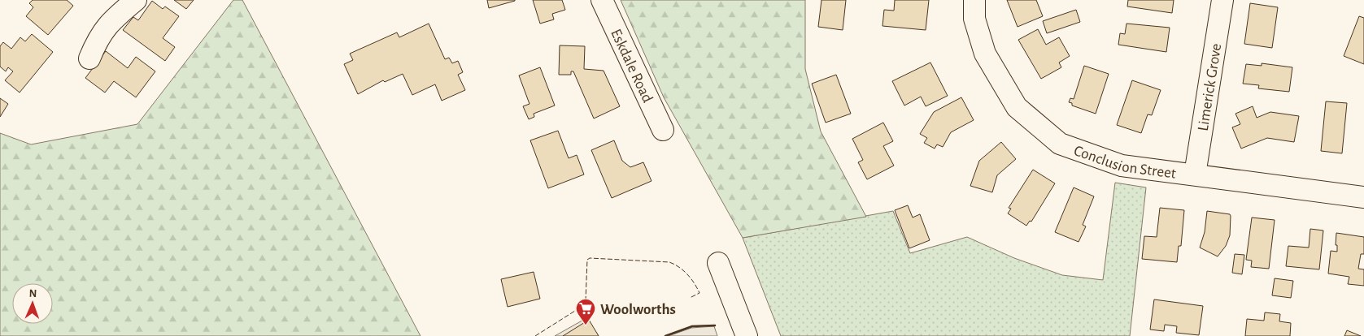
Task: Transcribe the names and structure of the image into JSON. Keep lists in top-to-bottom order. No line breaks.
{"streets":{"street":["Eskdale Road","Limerick Grove","Conclusion Street"]},"crossings":[["Limerick Grove","Conclusion Street"]],"places":{"supermarket":["Woolworths"]},"north":"top"}
